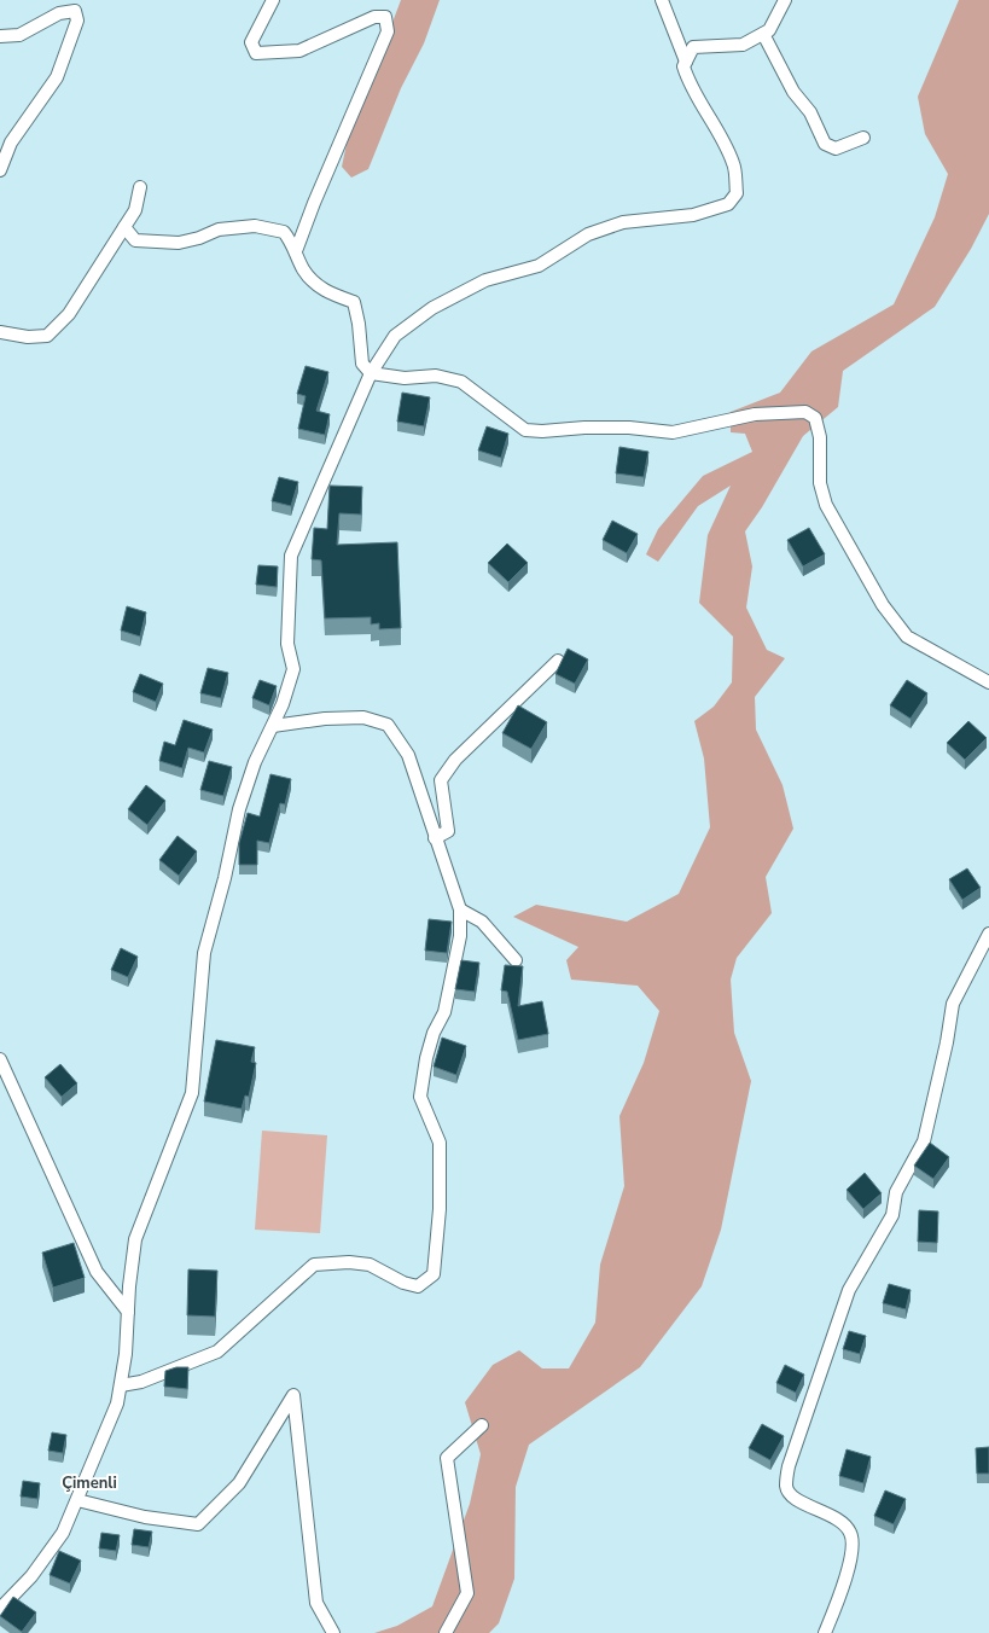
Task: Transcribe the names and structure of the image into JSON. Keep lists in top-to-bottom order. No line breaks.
{"districts":["Çimenli"]}
